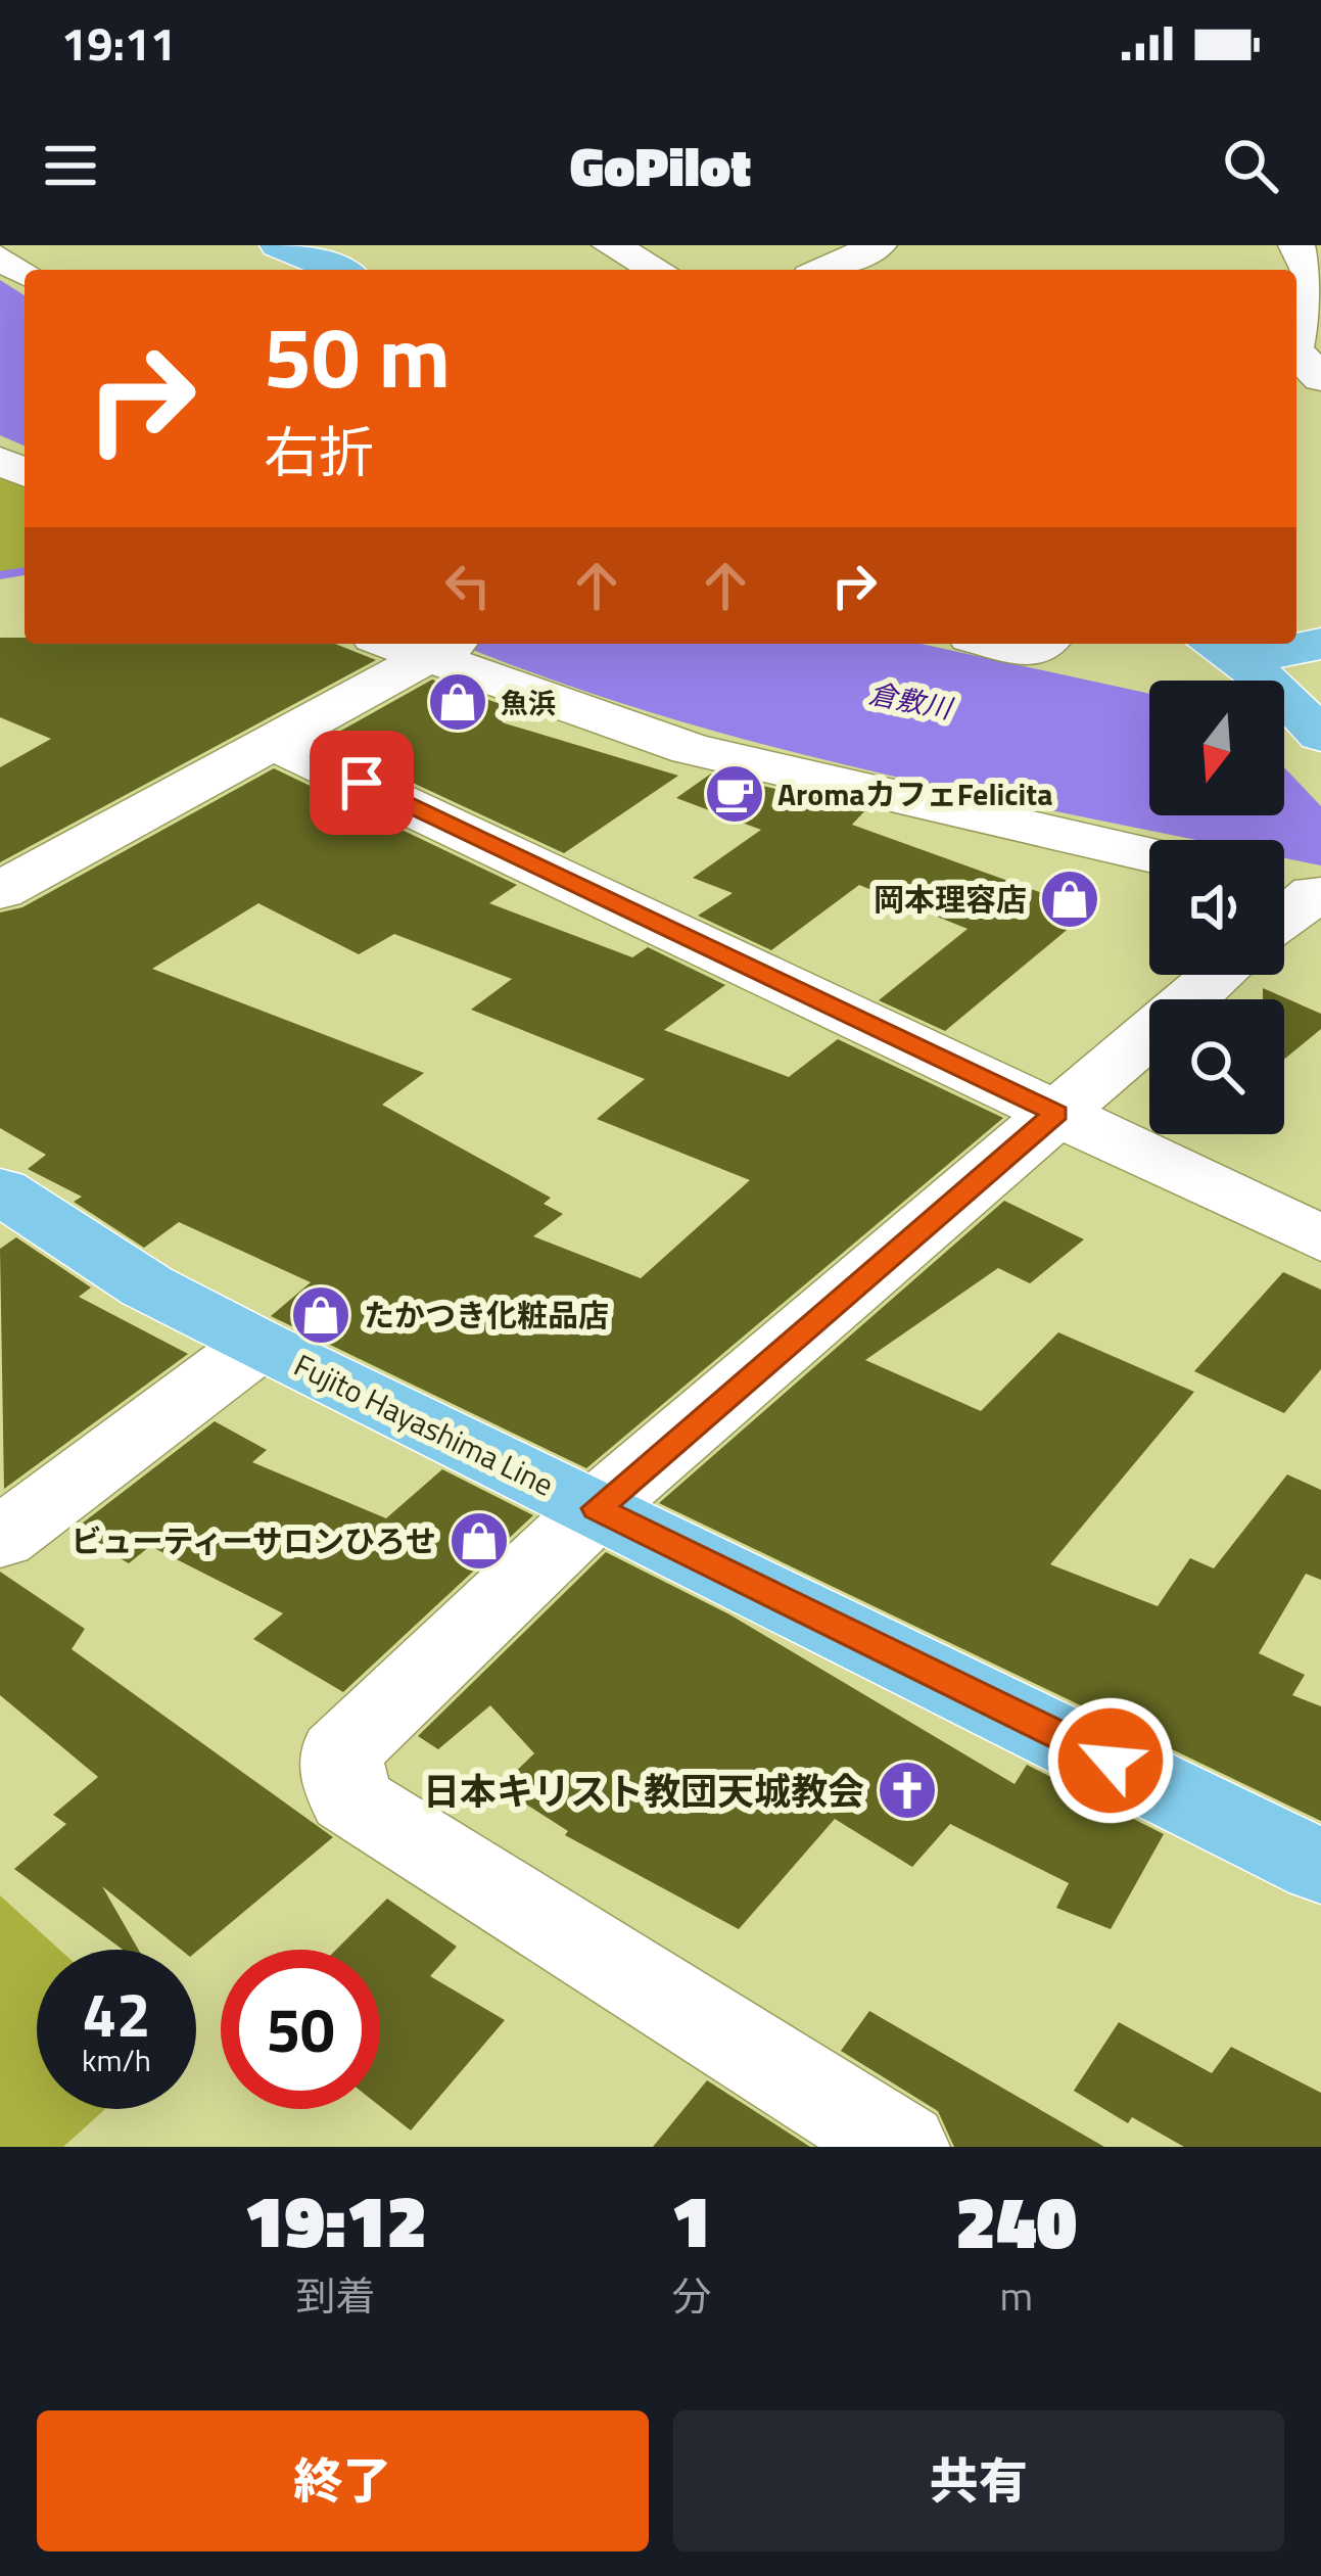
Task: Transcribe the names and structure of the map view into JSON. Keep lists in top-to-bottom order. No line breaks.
{"streets":{"main road":["Fujito Hayashima Line"]},"water":["倉敷川"],"places":{"shop":["魚浜","岡本理容店","たかつき化粧品店","ビューティーサロンひろせ"],"cafe":["AromaカフェFelicita"],"church":["日本キリスト教団天城教会"]},"north":"bottom","page":{"status":"19:11","header":"GoPilot","turn":["50 m","右折"],"speed":"42 km/h","limit":"50","eta":["19:12","到着","1","分","240","m"],"buttons":["終了","共有"]}}
